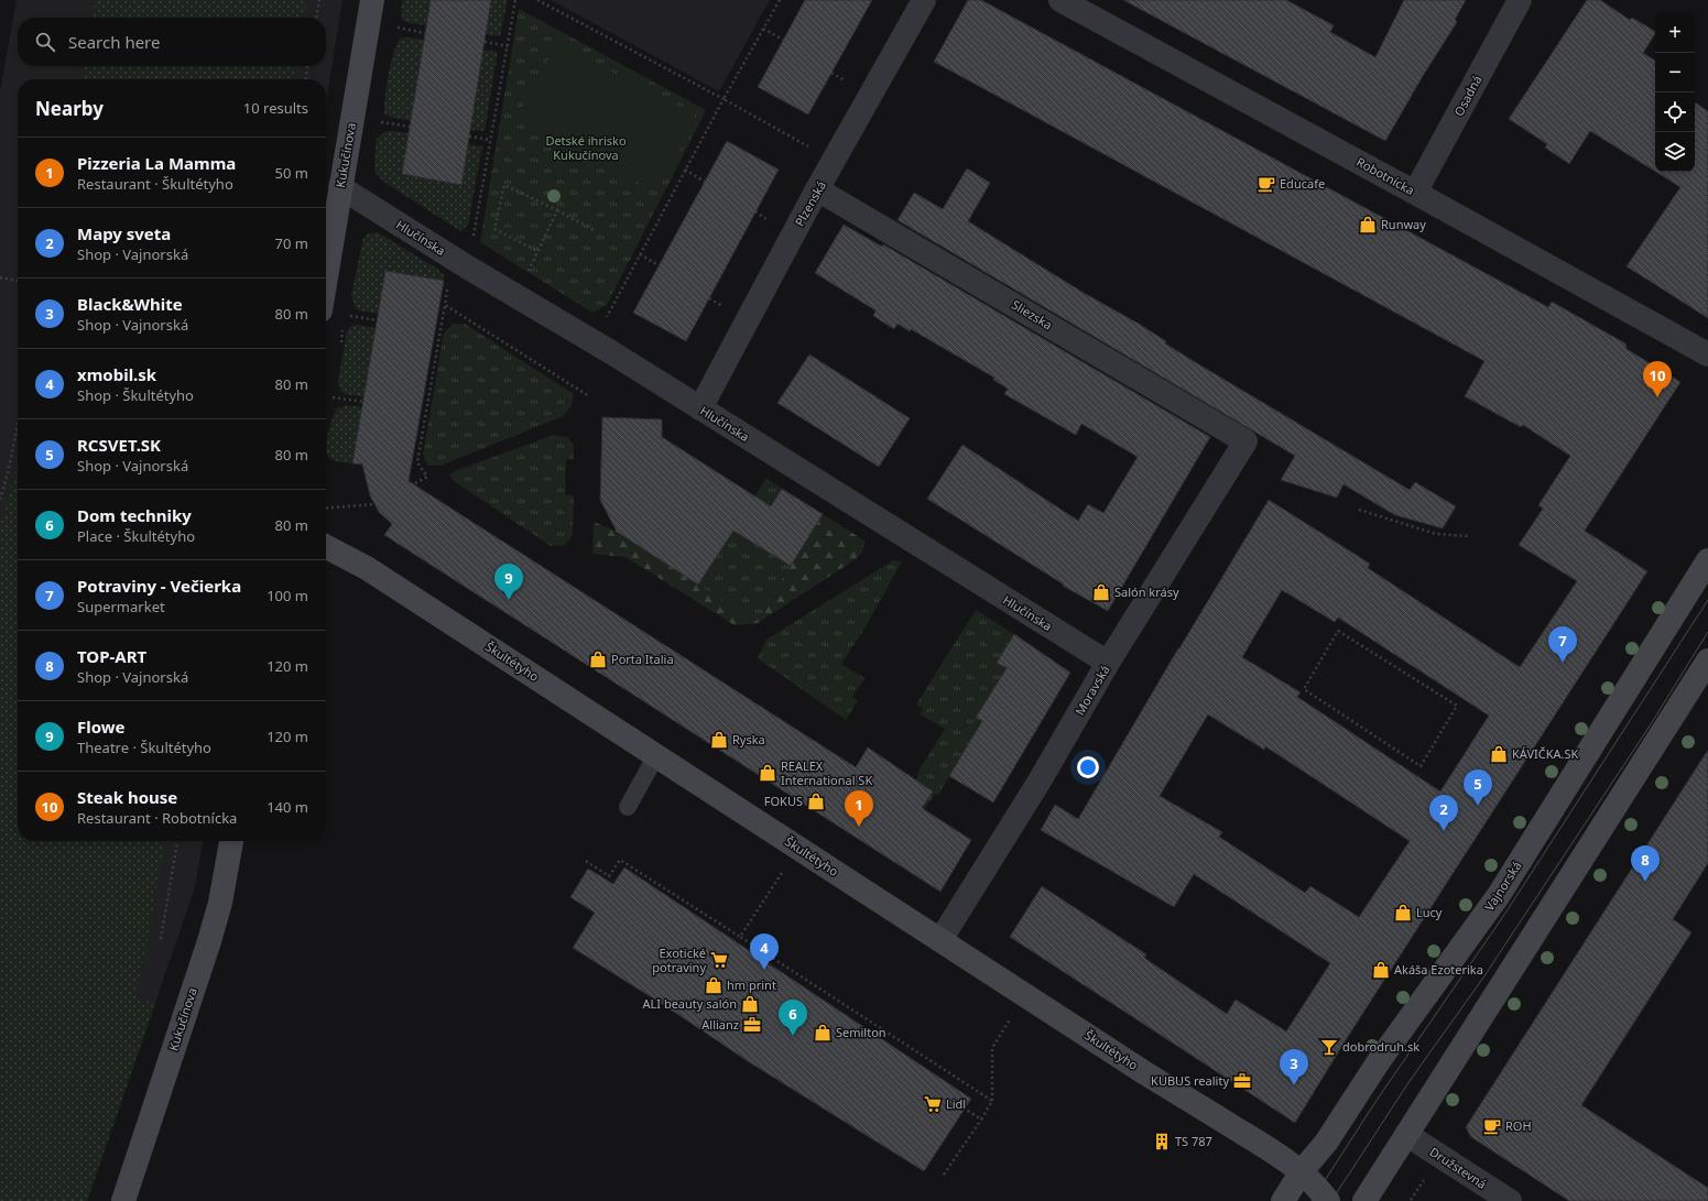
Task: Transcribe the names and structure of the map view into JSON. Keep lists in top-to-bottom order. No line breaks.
{"streets":{"street":["Osadná","Kukučínova","Robotnícka","Plzenská","Hlučínska","Sliezska","Škultétyho","Moravská","Vajnorská","Družstevná"]},"crossings":[["Osadná","Robotnícka"],["Kukučínova","Hlučínska"],["Plzenská","Hlučínska"],["Plzenská","Sliezska"],["Hlučínska","Moravská"],["Sliezska","Moravská"],["Škultétyho","Moravská"],["Škultétyho","Vajnorská"]],"parks":["Detské ihrisko Kukučínova"],"places":{"cafe":["Educafe","ROH"],"shop":["Runway","Salón krásy","Porta Italia","Ryska","KÁVIČKA.SK","REALEX International SK","FOKUS","Lucy","Akáša Ezoterika","hm print","ALI beauty salón","Semilton"],"supermarket":["Exotické potraviny","Lidl"],"office":["Allianz","KUBUS reality"],"bar":["dobrodruh.sk"],"building":["TS 787"]},"page":{"map_buttons":["+","−"],"search":"Search here","heading":["Nearby","10 results"],"list":[{"mark":"1","name":"Pizzeria La Mamma","note":"Restaurant · Škultétyho","value":"50 m"},{"mark":"2","name":"Mapy sveta","note":"Shop · Vajnorská","value":"70 m"},{"mark":"3","name":"Black&White","note":"Shop · Vajnorská","value":"80 m"},{"mark":"4","name":"xmobil.sk","note":"Shop · Škultétyho","value":"80 m"},{"mark":"5","name":"RCSVET.SK","note":"Shop · Vajnorská","value":"80 m"},{"mark":"6","name":"Dom techniky","note":"Place · Škultétyho","value":"80 m"},{"mark":"7","name":"Potraviny - Večierka","note":"Supermarket","value":"100 m"},{"mark":"8","name":"TOP-ART","note":"Shop · Vajnorská","value":"120 m"},{"mark":"9","name":"Flowe","note":"Theatre · Škultétyho","value":"120 m"},{"mark":"10","name":"Steak house","note":"Restaurant · Robotnícka","value":"140 m"}],"pins":["10","9","7","5","1","2","8","4","6","3"]}}
